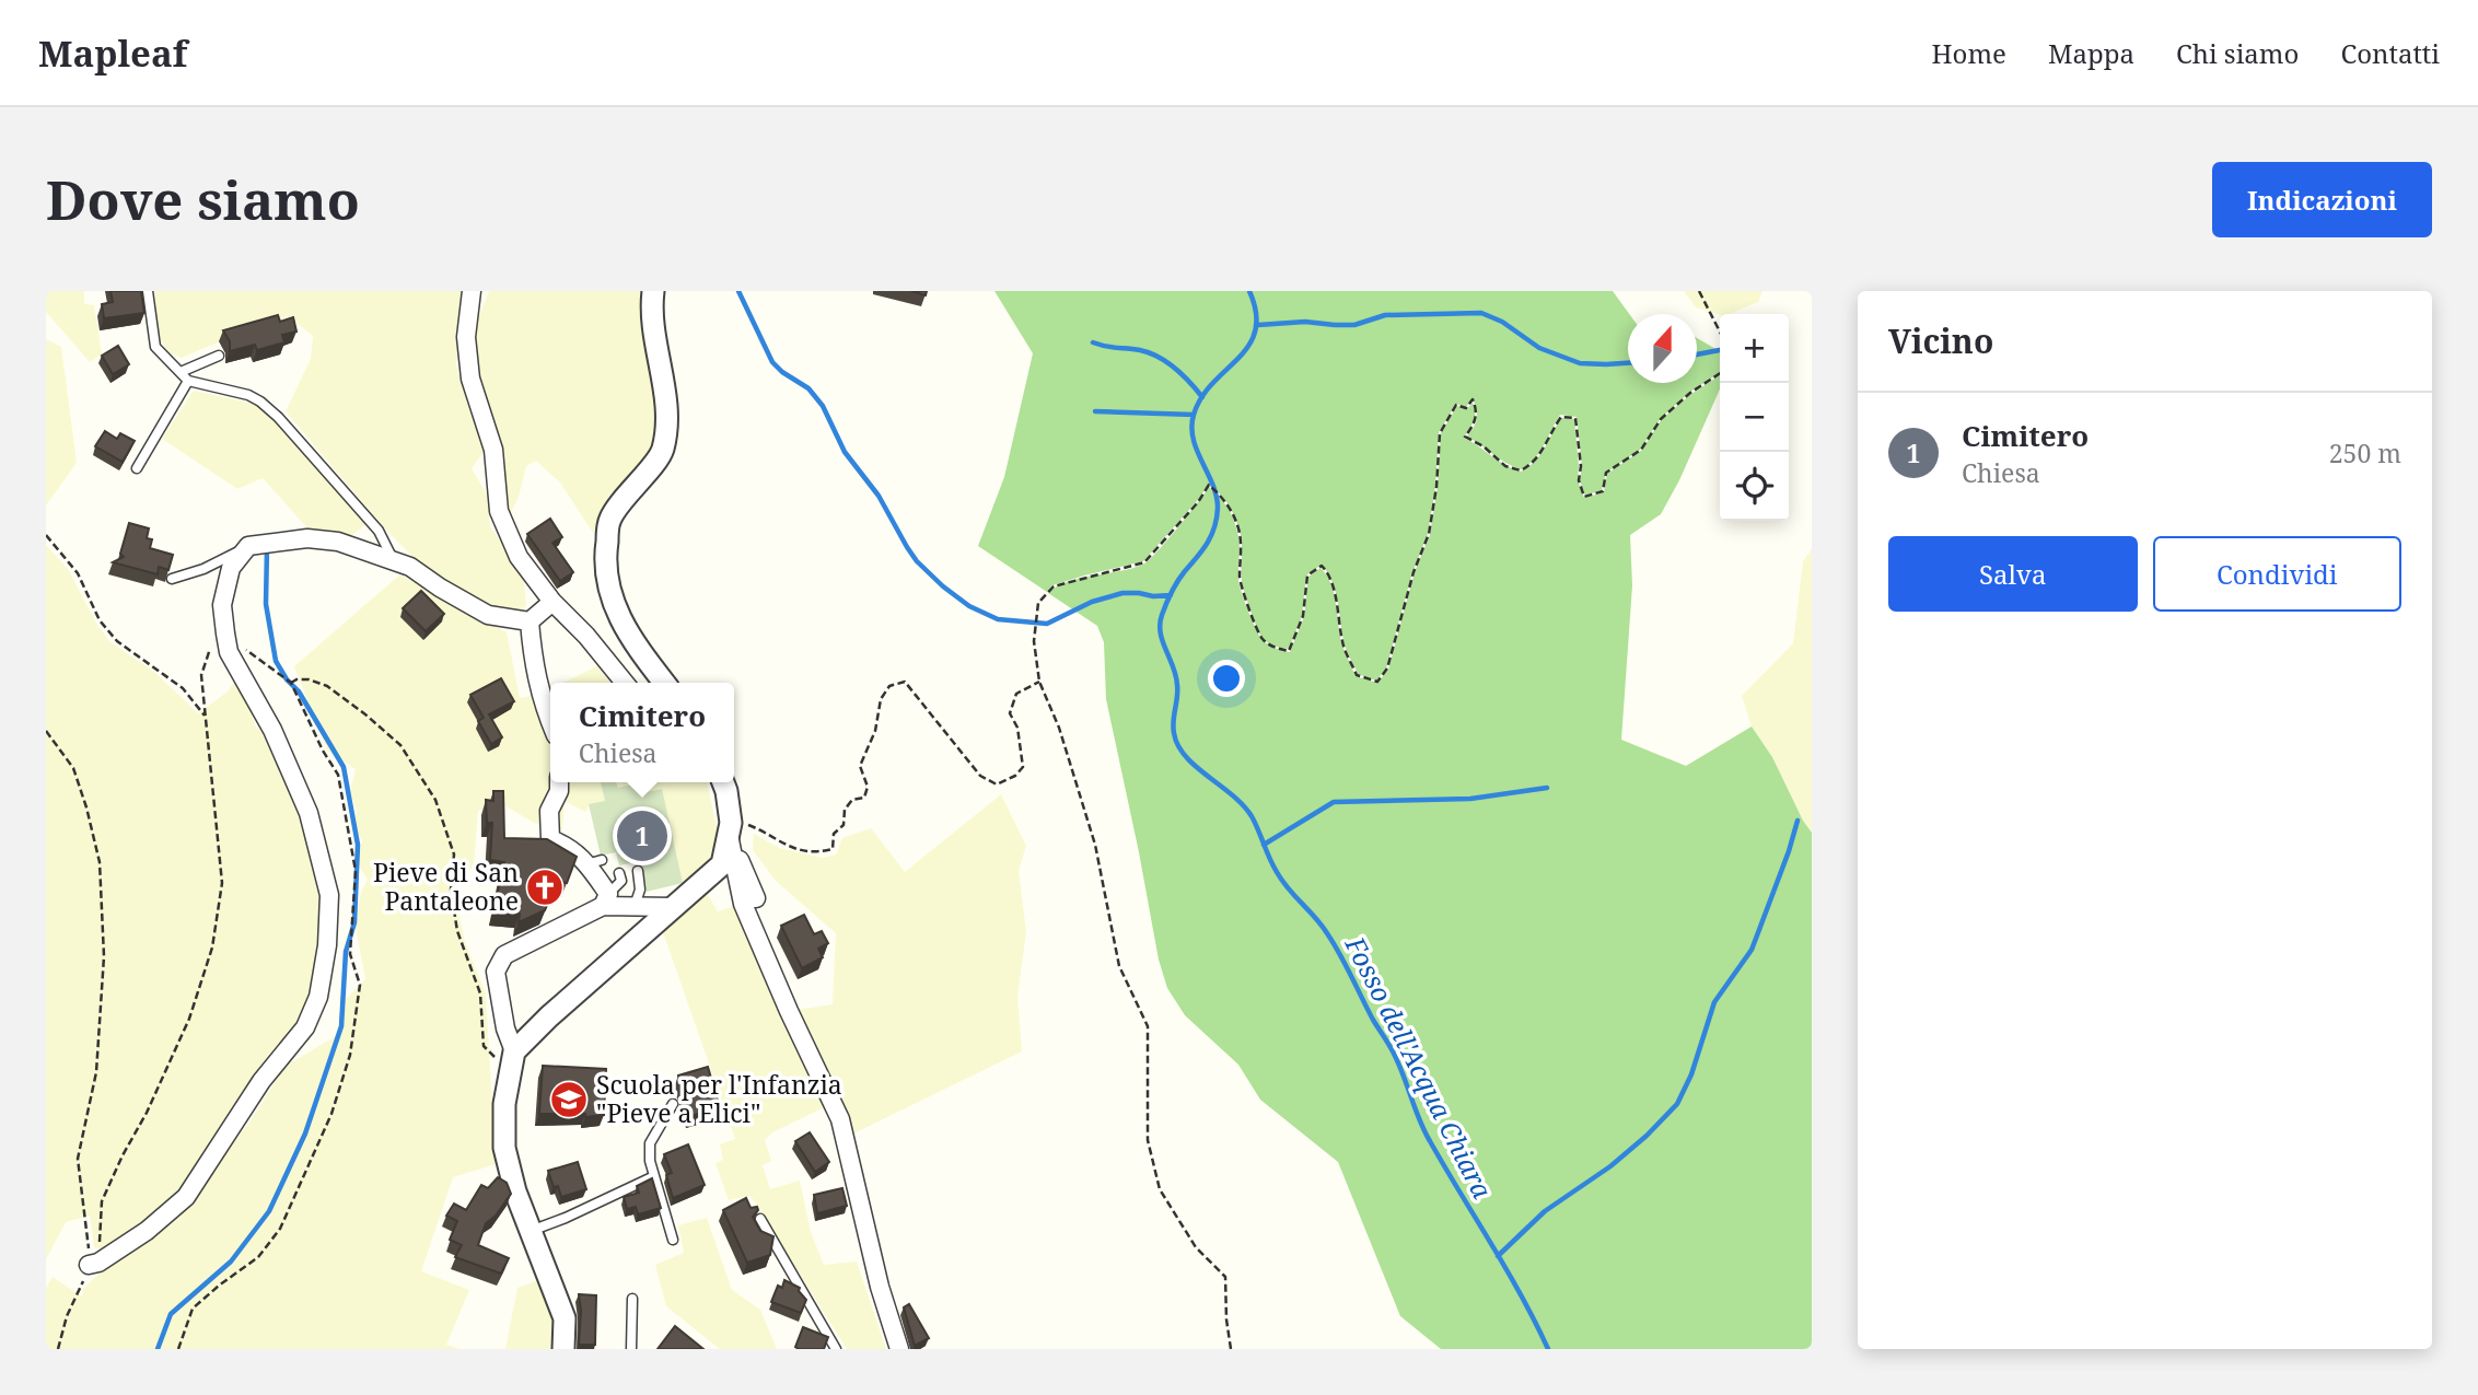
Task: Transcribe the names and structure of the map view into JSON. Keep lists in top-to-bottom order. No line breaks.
{"water":["Fosso dell'Acqua Chiara"],"places":{"church":["Pieve di San Pantaleone"],"school or university":["Scuola per l'Infanzia \"Pieve a Elici\""]},"north":"top","page":{"header":"Mapleaf","nav":["Home","Mappa","Chi siamo","Contatti"],"buttons":["Indicazioni",["Salva","Condividi"]],"title":"Dove siamo","heading":"Vicino","map_buttons":["+","−"],"list":[{"mark":"1","name":"Cimitero","note":"Chiesa","value":"250 m"}],"popup":["Cimitero","Chiesa"],"pins":"1"}}
